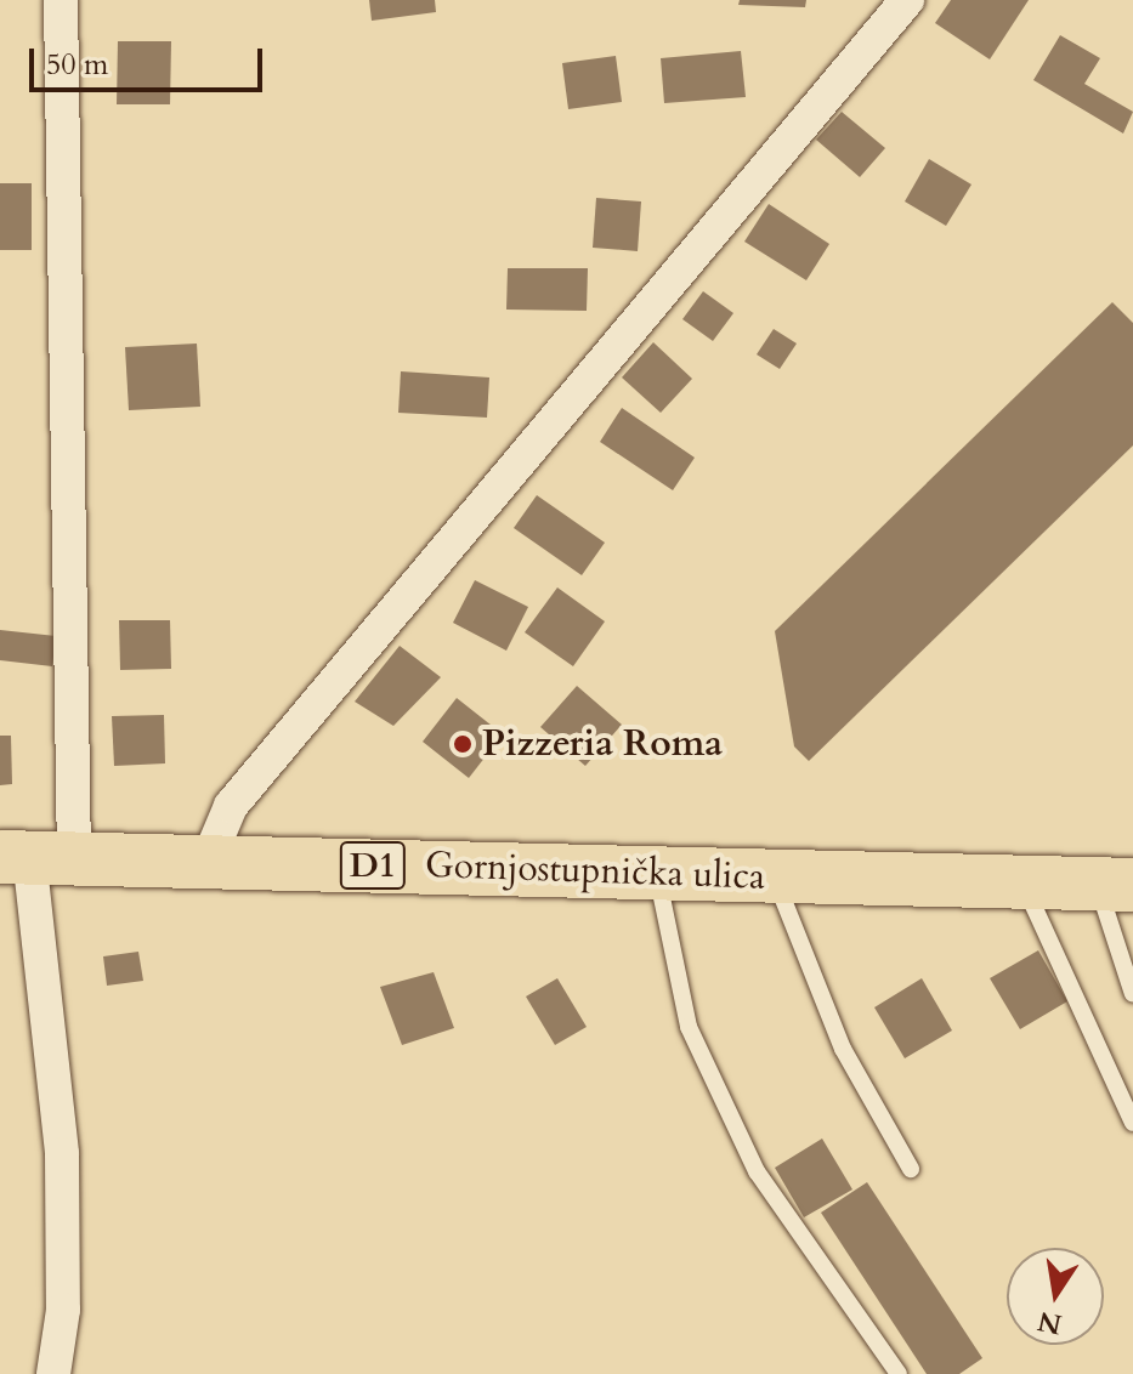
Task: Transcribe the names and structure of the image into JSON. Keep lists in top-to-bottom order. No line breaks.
{"streets":{"main road":["D1","Gornjostupnička ulica"]},"places":["Pizzeria Roma"],"scale_bar":"50 m","north":"bottom"}
